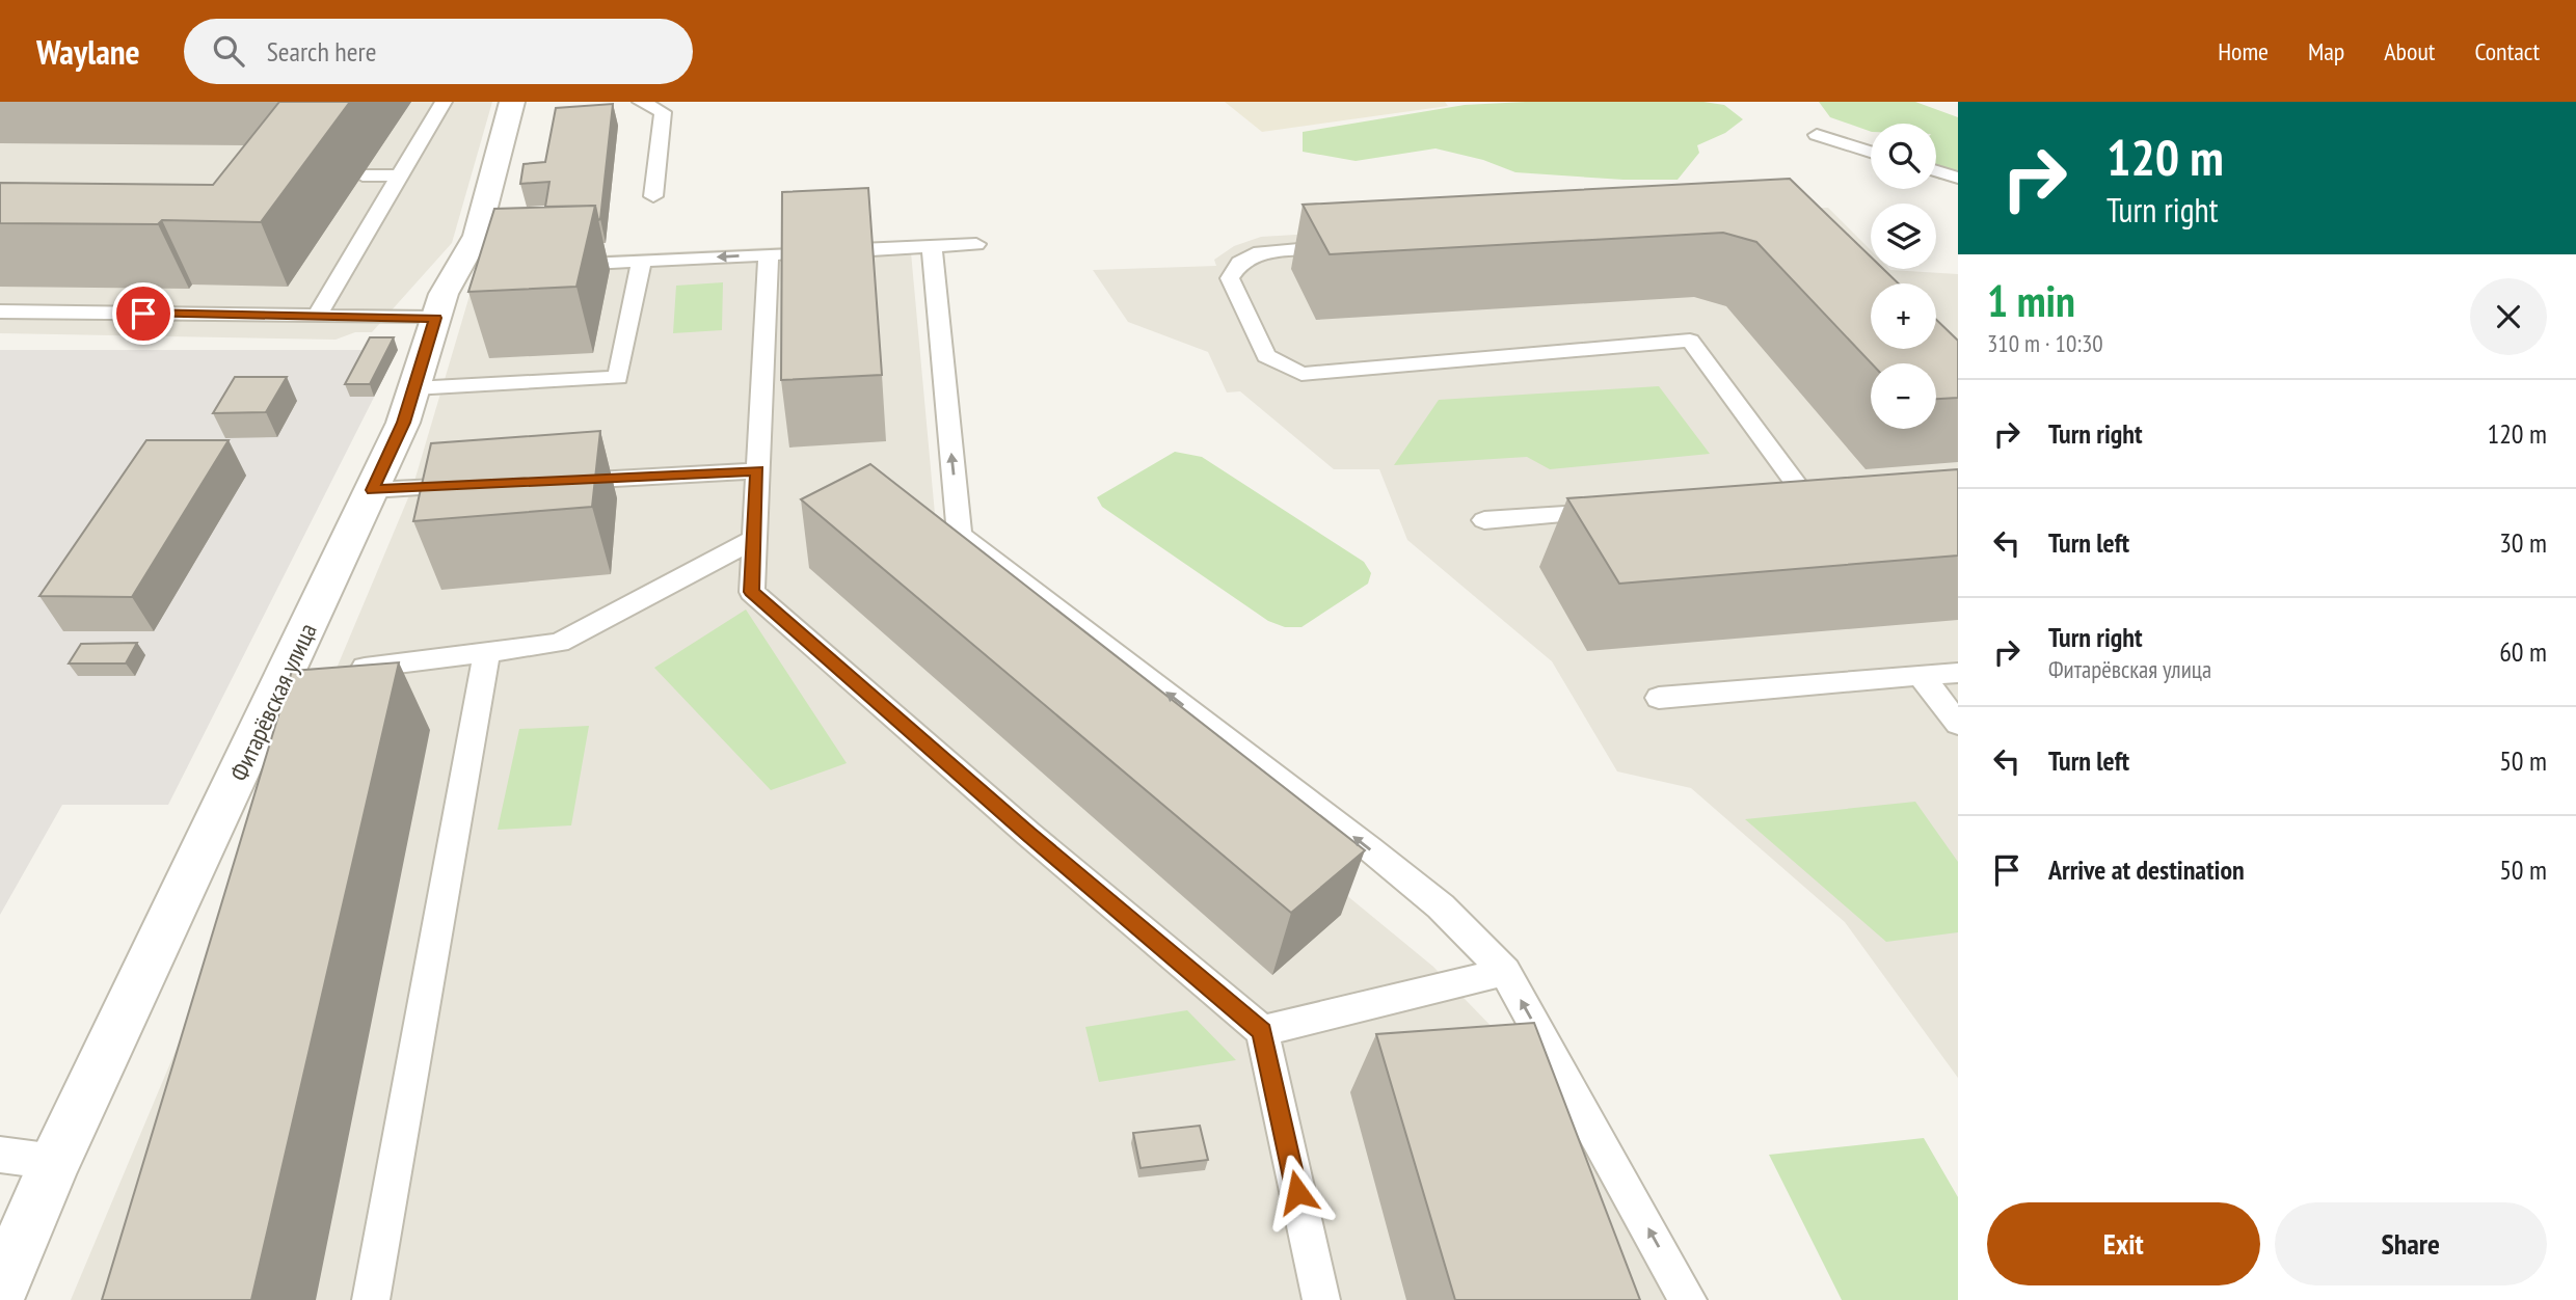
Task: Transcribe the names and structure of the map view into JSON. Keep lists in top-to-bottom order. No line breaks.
{"streets":{"street":["Фитарёвская улица"]},"page":{"header":"Waylane","search":"Search here","nav":["Home","Map","About","Contact"],"turn":["120 m","Turn right"],"map_buttons":["+","−"],"heading":["1 min","310 m · 10:30"],"list":[{"name":"Turn right","value":"120 m"},{"name":"Turn left","value":"30 m"},{"name":"Turn right","note":"Фитарёвская улица","value":"60 m"},{"name":"Turn left","value":"50 m"},{"name":"Arrive at destination","value":"50 m"}],"buttons":["Exit","Share"]}}
